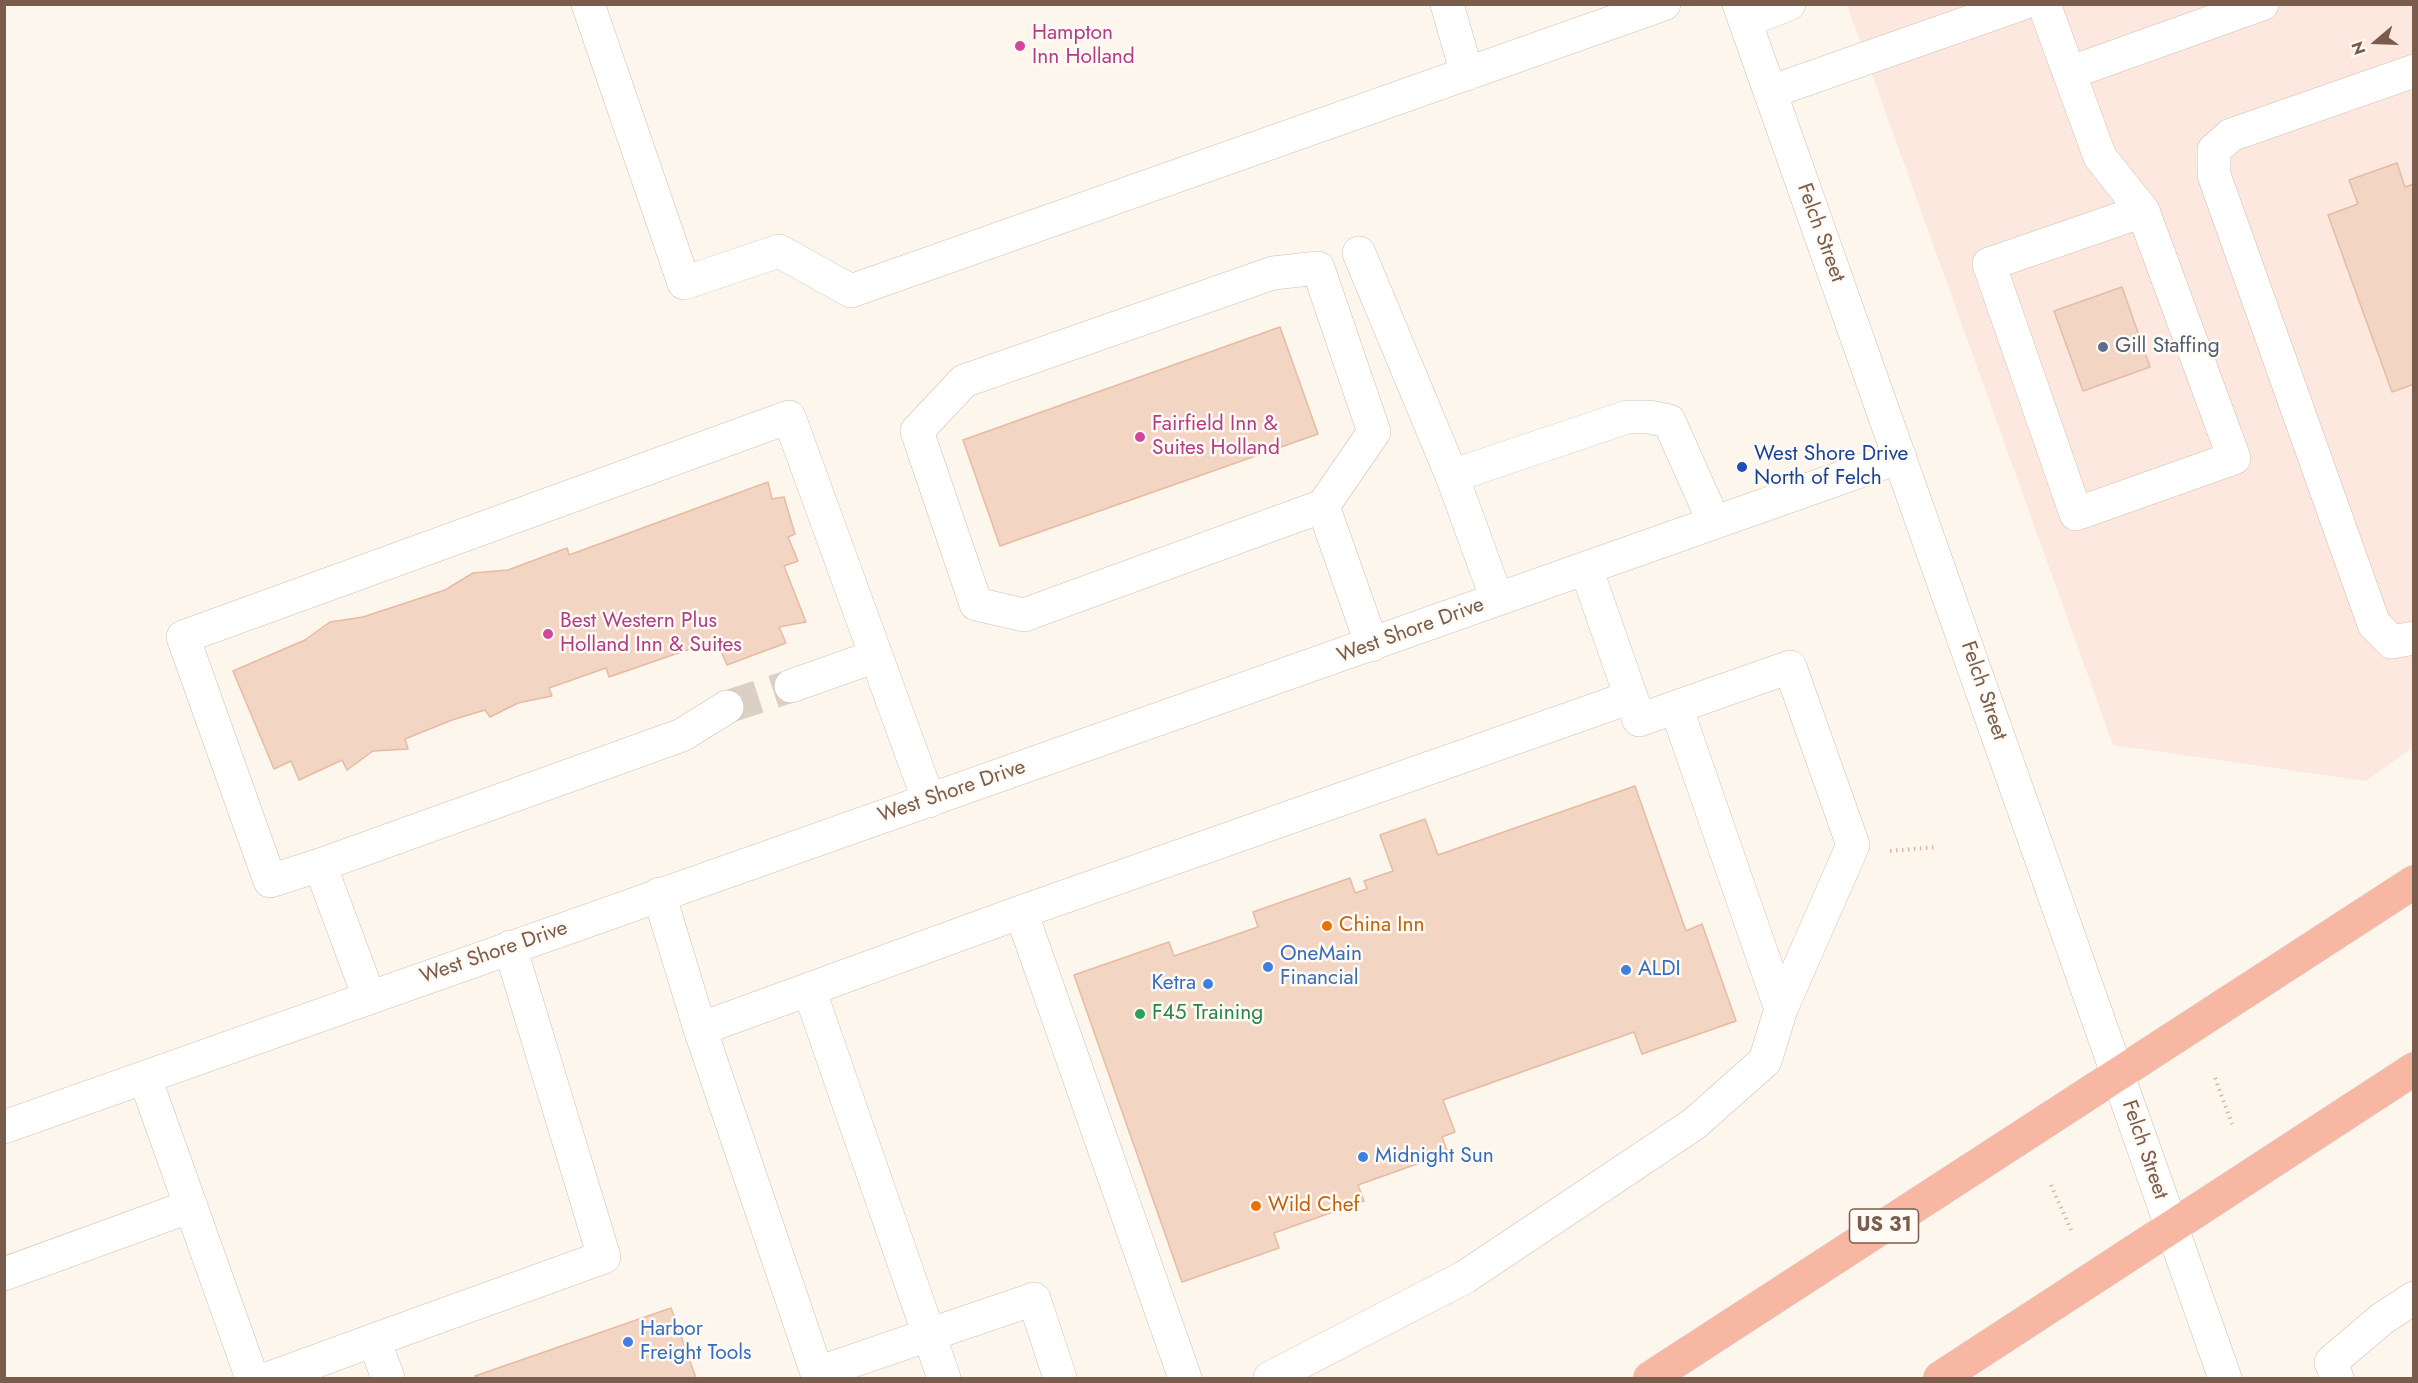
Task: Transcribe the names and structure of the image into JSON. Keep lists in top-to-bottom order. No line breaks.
{"streets":{"highway":["US 31"],"street":["Felch Street","West Shore Drive"]},"crossings":[["Felch Street","West Shore Drive"],["Felch Street","US 31"]],"places":["Hampton Inn Holland","Gill Staffing","Fairfield Inn & Suites Holland","West Shore Drive North of Felch","Best Western Plus Holland Inn & Suites","China Inn","OneMain Financial","ALDI","Ketra","F45 Training","Midnight Sun","Wild Chef","Harbor Freight Tools"],"north":"left"}
